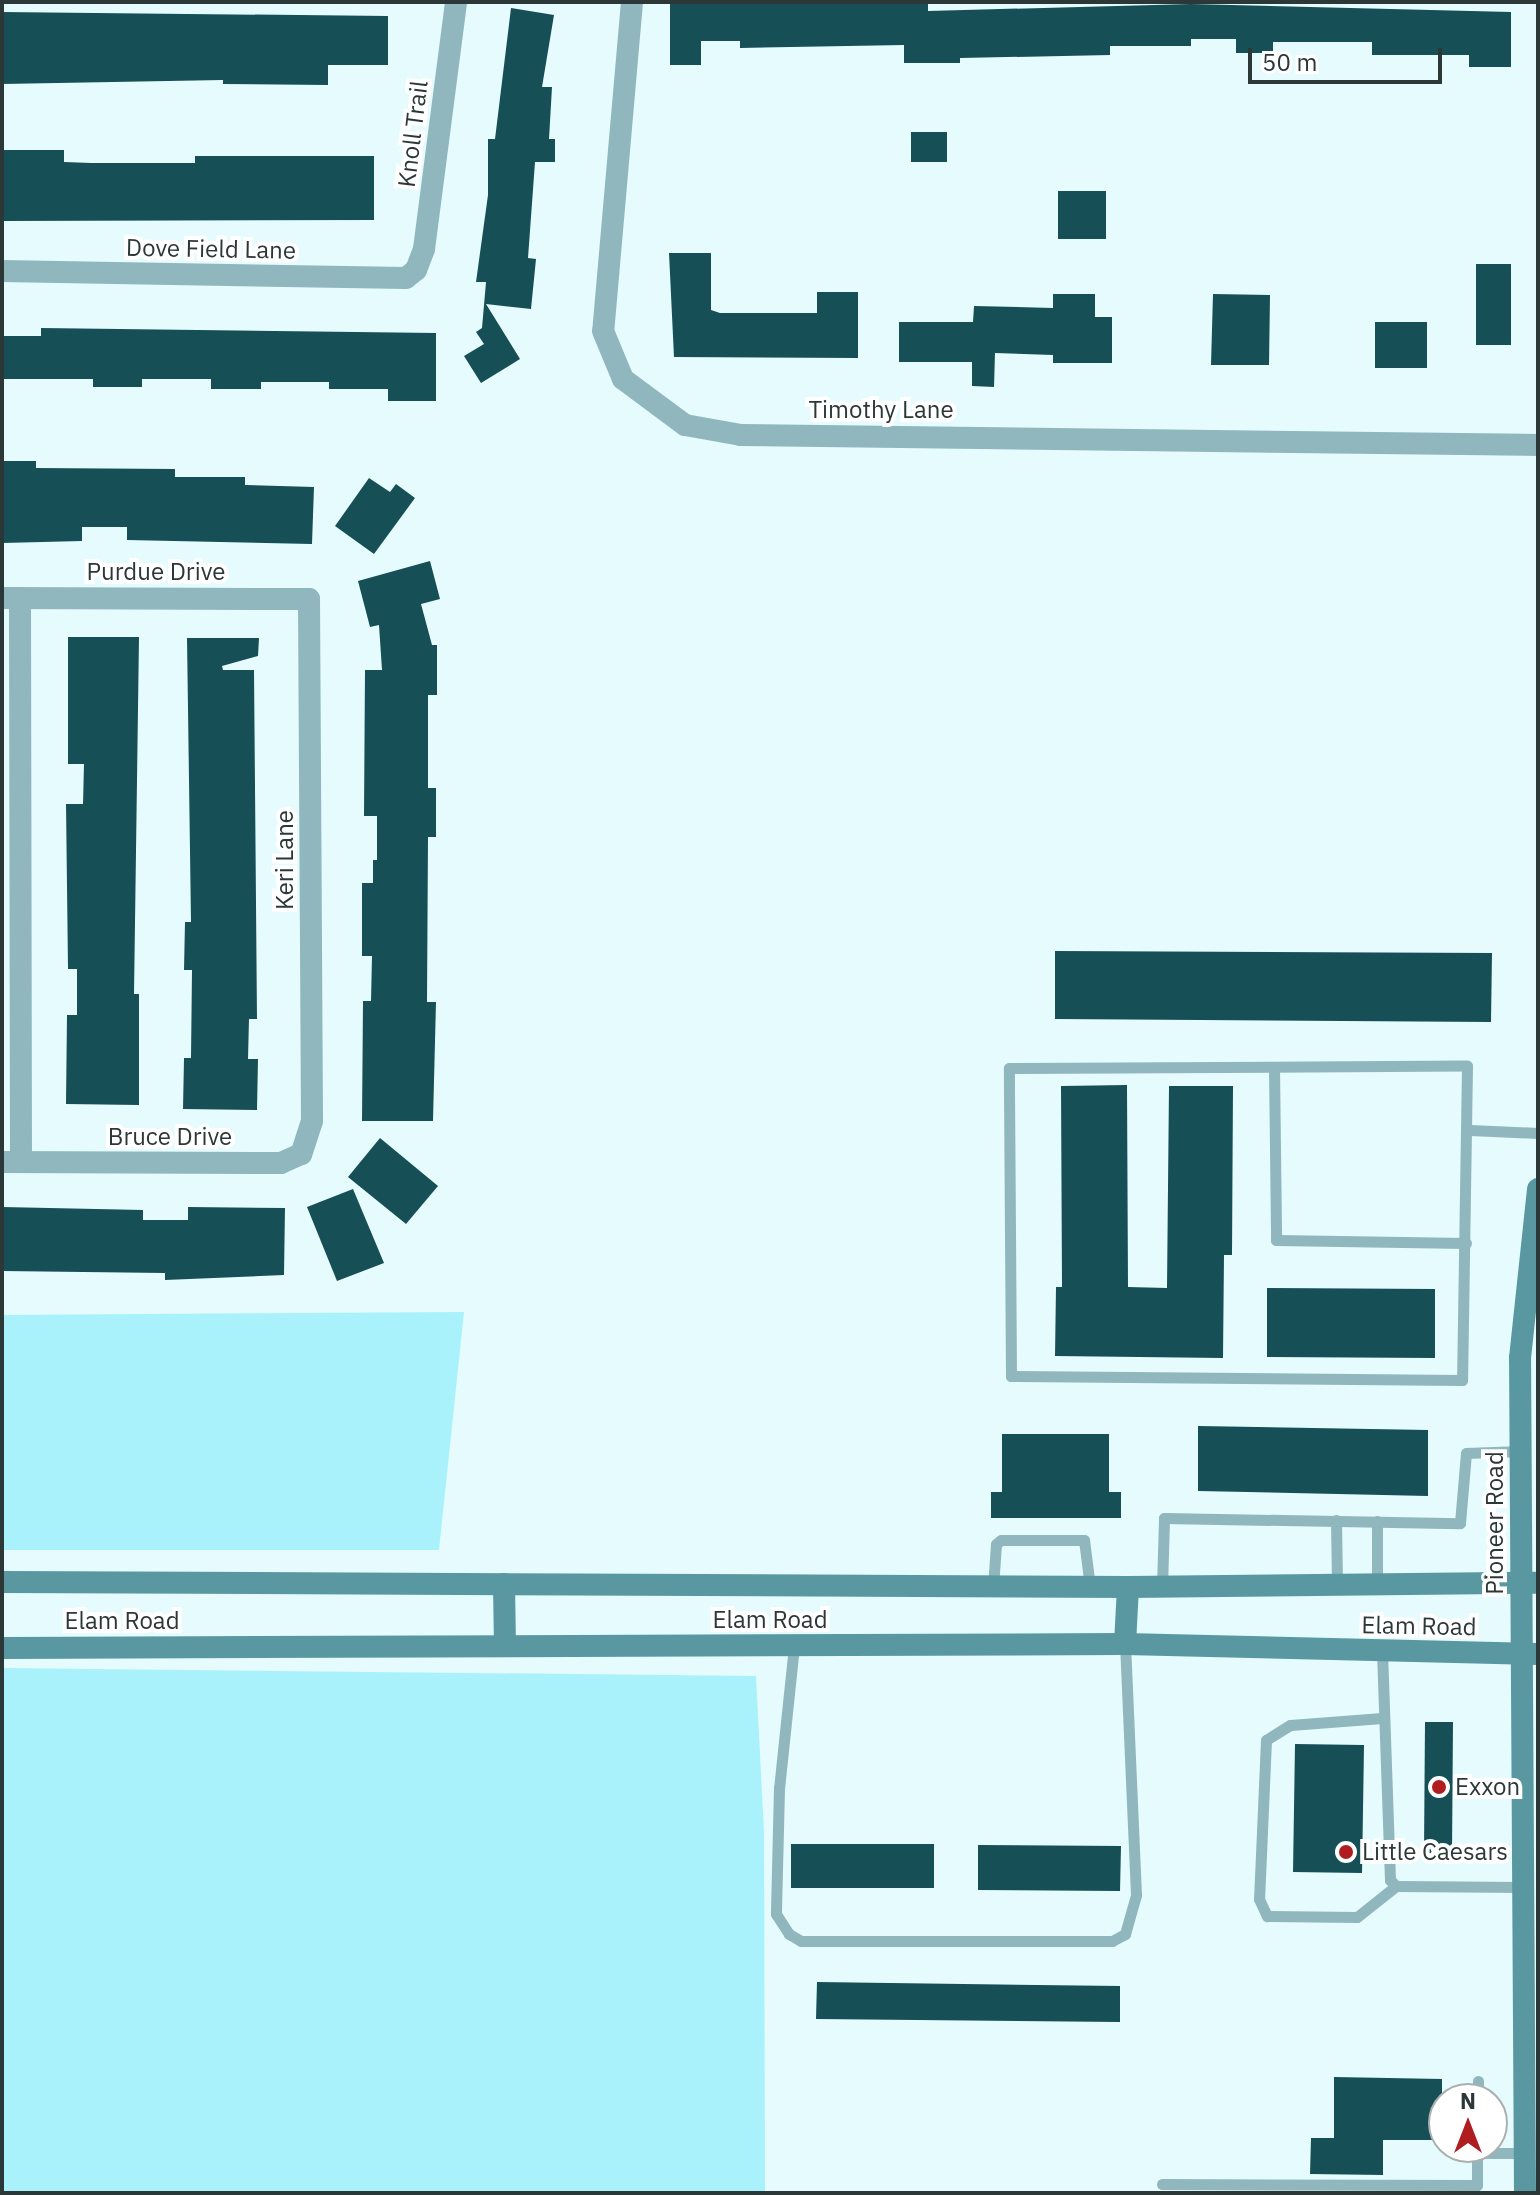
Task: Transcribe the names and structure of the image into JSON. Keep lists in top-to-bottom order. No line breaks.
{"streets":{"main road":["Pioneer Road","Elam Road"],"street":["Knoll Trail","Dove Field Lane","Timothy Lane","Purdue Drive","Keri Lane","Bruce Drive"]},"crossings":[["Knoll Trail","Dove Field Lane"],["Purdue Drive","Keri Lane"],["Keri Lane","Bruce Drive"],["Pioneer Road","Elam Road"]],"places":["Exxon","Little Caesars"],"scale_bar":"50 m","north":"top"}
